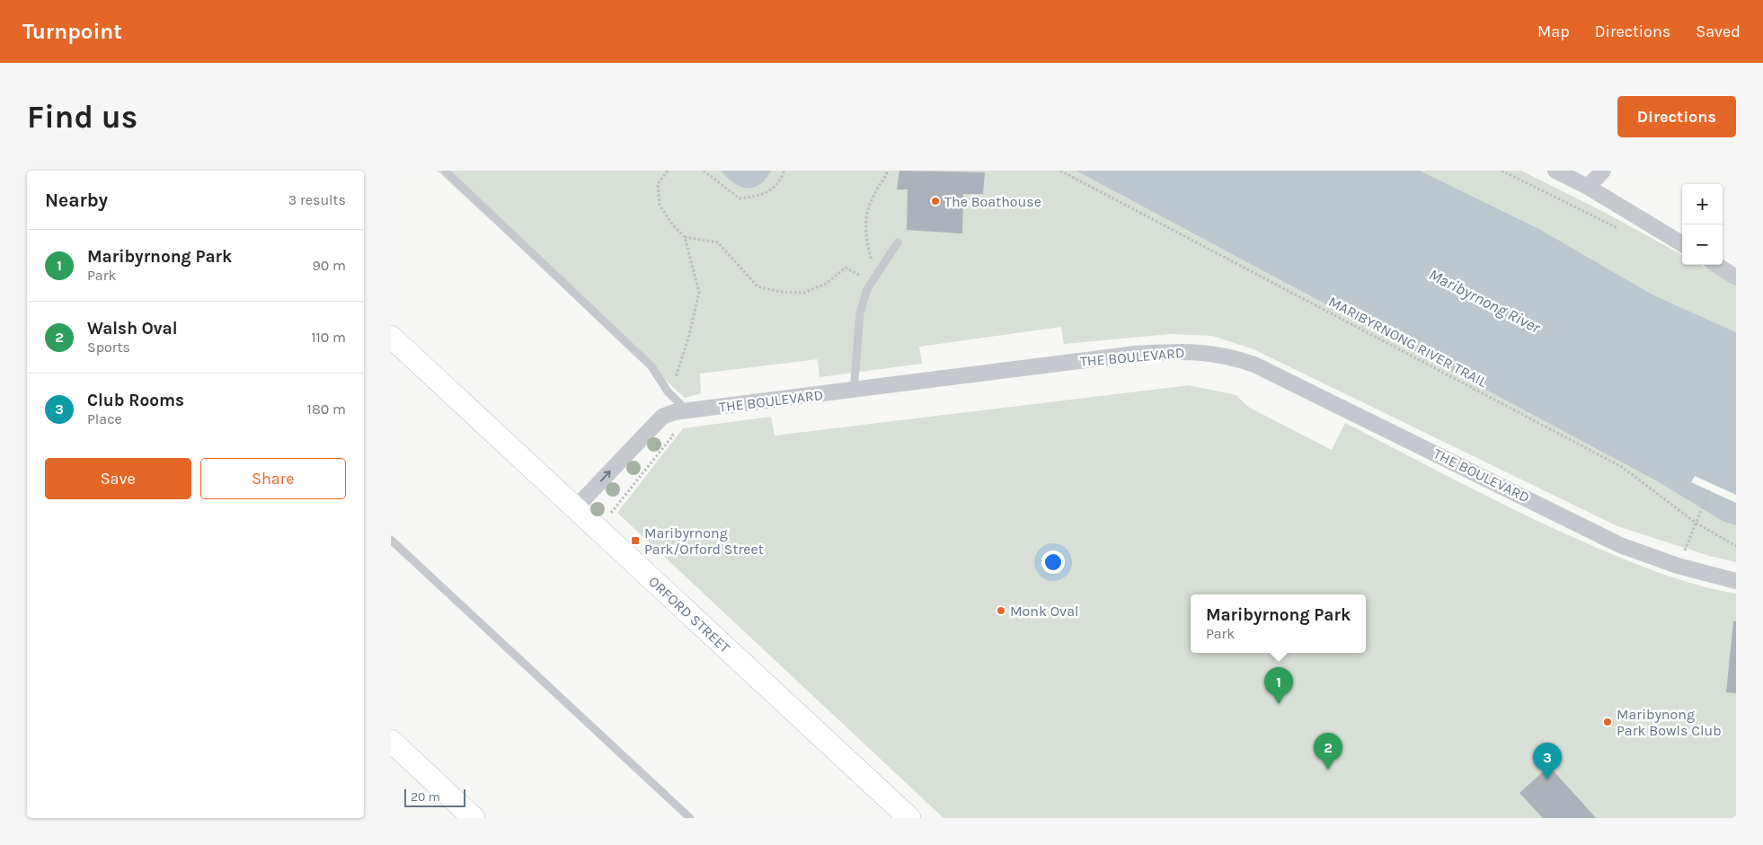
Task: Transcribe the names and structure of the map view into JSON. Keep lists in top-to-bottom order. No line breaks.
{"streets":{"main road":["ORFORD STREET"],"street":["THE BOULEVARD"],"path":["MARIBYRNONG RIVER TRAIL"]},"water":["Maribyrnong River"],"places":{"other":["The Boathouse","Monk Oval","Maribynong Park Bowls Club"],"transit":["Maribyrnong Park/Orford Street"]},"scale_bar":"20 m","page":{"header":"Turnpoint","nav":["Map","Directions","Saved"],"buttons":["Directions",["Save","Share"]],"title":"Find us","heading":["Nearby","3 results"],"map_buttons":["+","−"],"list":[{"mark":"1","name":"Maribyrnong Park","note":"Park","value":"90 m"},{"mark":"2","name":"Walsh Oval","note":"Sports","value":"110 m"},{"mark":"3","name":"Club Rooms","note":"Place","value":"180 m"}],"popup":["Maribyrnong Park","Park"],"pins":["1","2","3"],"scale":"20 m"}}
